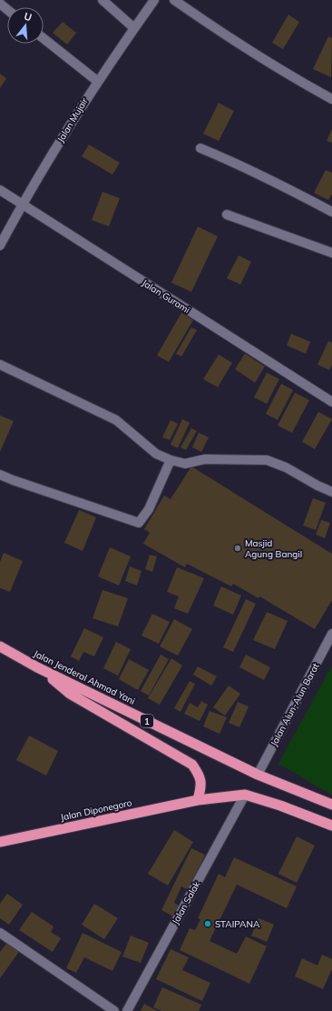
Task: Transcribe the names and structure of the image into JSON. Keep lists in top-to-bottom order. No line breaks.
{"streets":{"highway":["Jalan Jenderal Ahmad Yani","1","Jalan Diponegoro"],"street":["Jalan Mujair","Jalan Gurami","Jalan Alun-Alun Barat","Jalan Salak"]},"crossings":[["Jalan Mujair","Jalan Gurami"],["Jalan Jenderal Ahmad Yani","Jalan Alun-Alun Barat"],["Jalan Jenderal Ahmad Yani","1"],["Jalan Alun-Alun Barat","1"],["1","Jalan Diponegoro"],["Jalan Diponegoro","Jalan Salak"]],"places":["Masjid Agung Bangil","STAIPANA"],"north":"top"}
